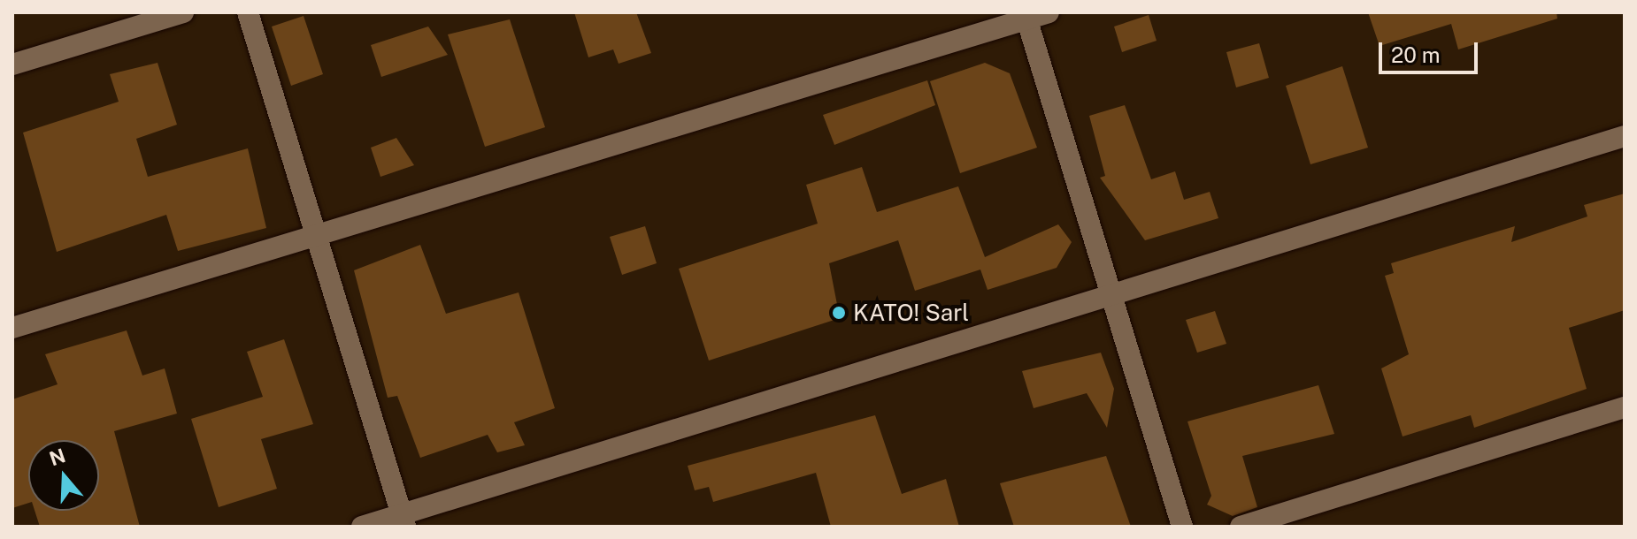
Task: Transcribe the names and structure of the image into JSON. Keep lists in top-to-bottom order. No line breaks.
{"places":["KATO! Sarl"],"scale_bar":"20 m","north":"top"}
